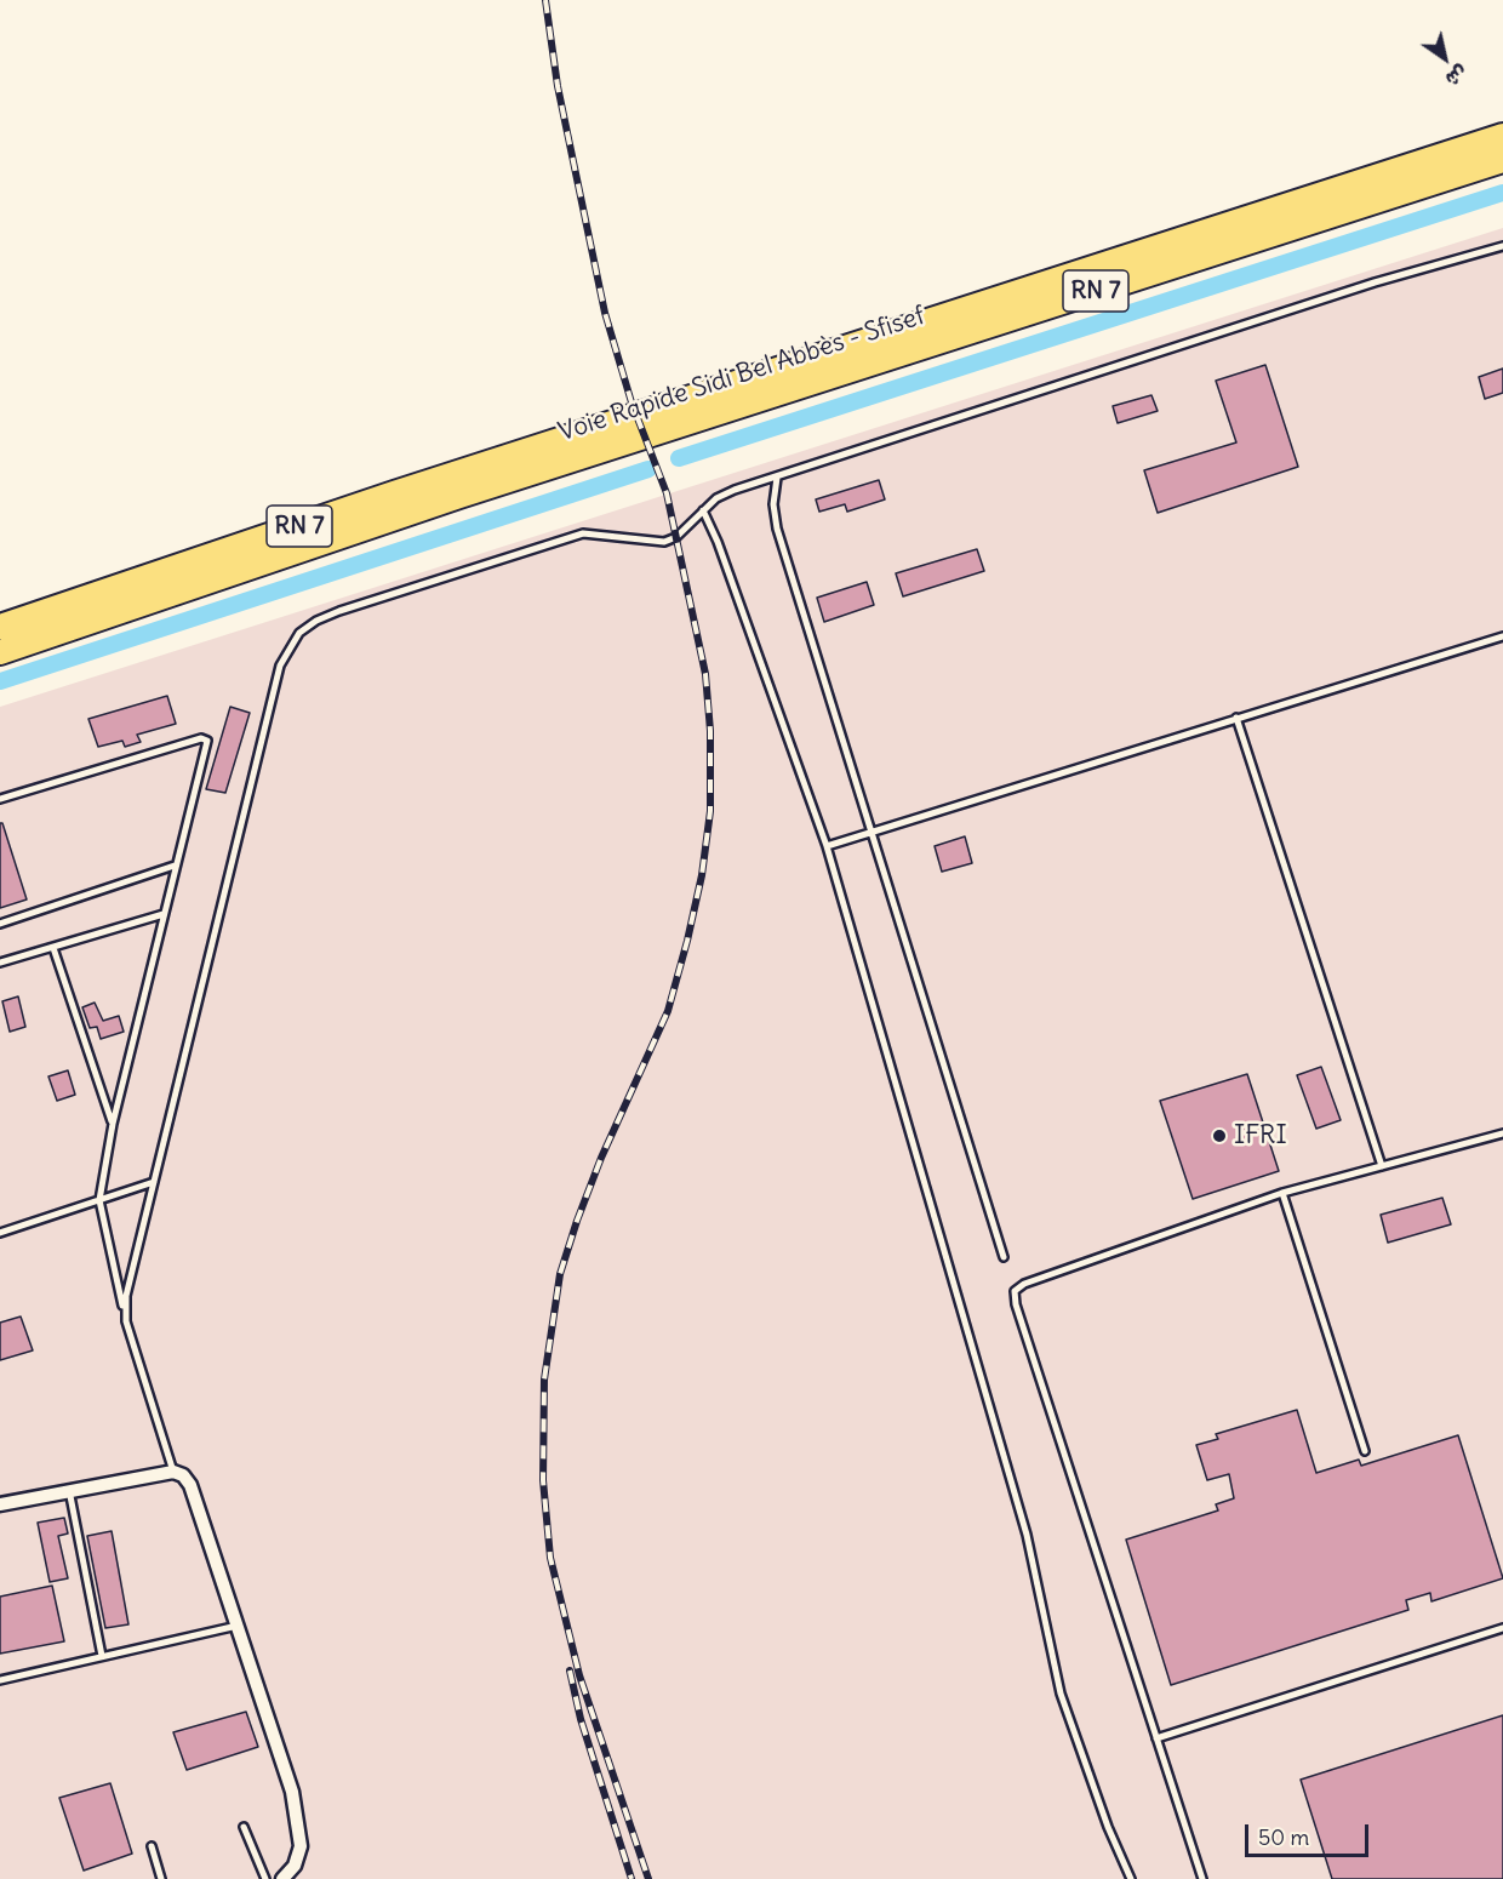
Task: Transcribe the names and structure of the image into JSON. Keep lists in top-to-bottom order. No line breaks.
{"streets":{"highway":["RN 7","Voie Rapide Sidi Bel Abbès - Sfisef"]},"places":["IFRI"],"scale_bar":"50 m","north":"bottom right"}
